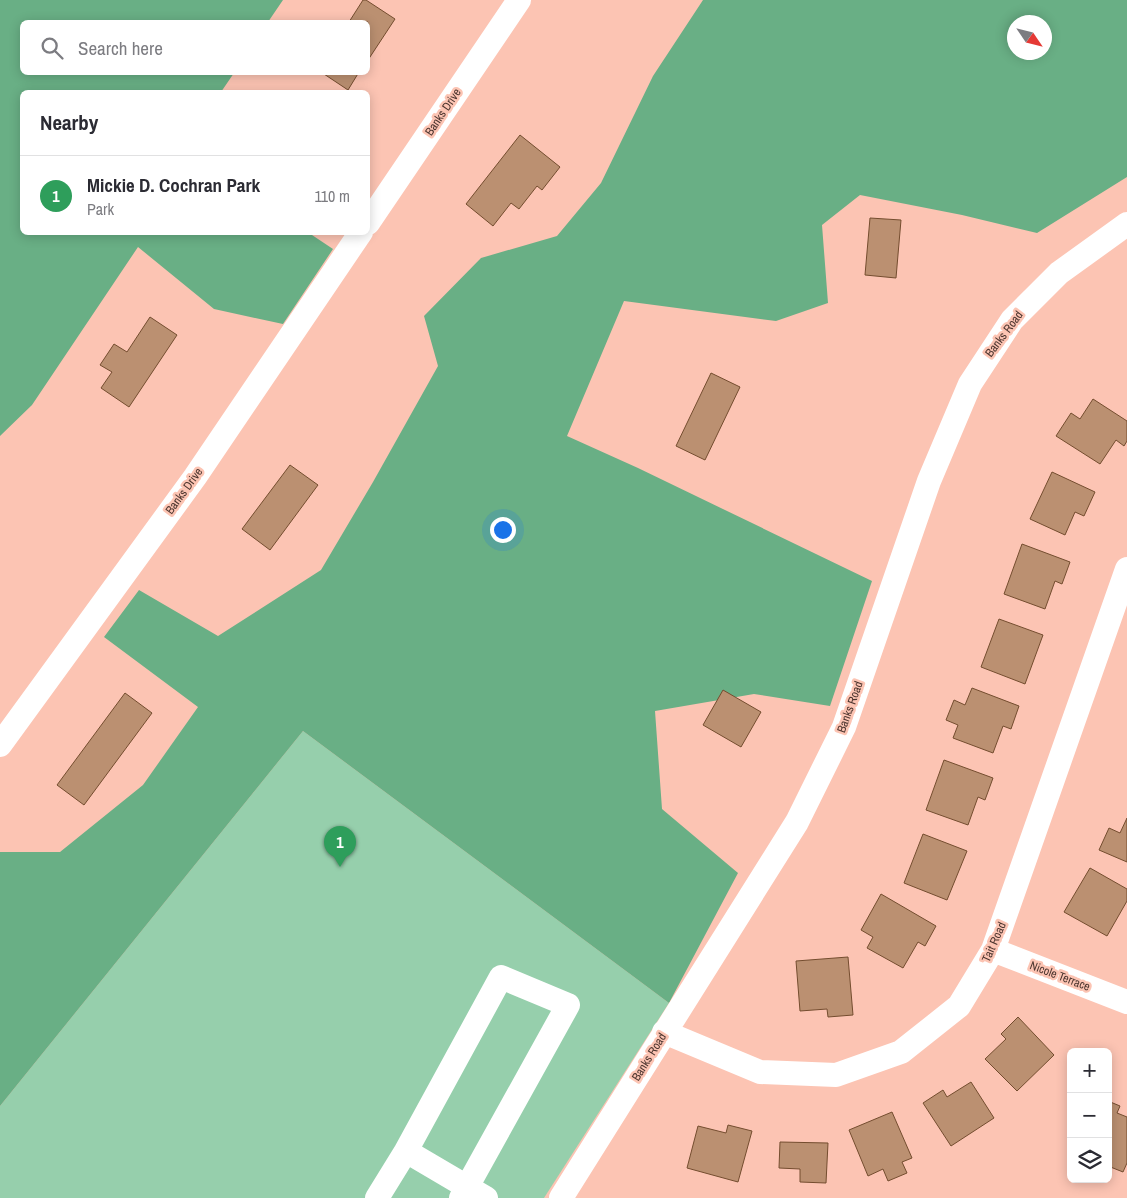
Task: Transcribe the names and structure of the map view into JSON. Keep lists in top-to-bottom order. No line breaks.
{"streets":{"street":["Banks Drive","Banks Road","Tait Road","Nicole Terrace"]},"crossings":[["Banks Road","Tait Road"],["Tait Road","Nicole Terrace"]],"north":"bottom right","page":{"search":"Search here","heading":"Nearby","list":[{"mark":"1","name":"Mickie D. Cochran Park","note":"Park","value":"110 m"}],"pins":"1","map_buttons":["+","−"]}}
